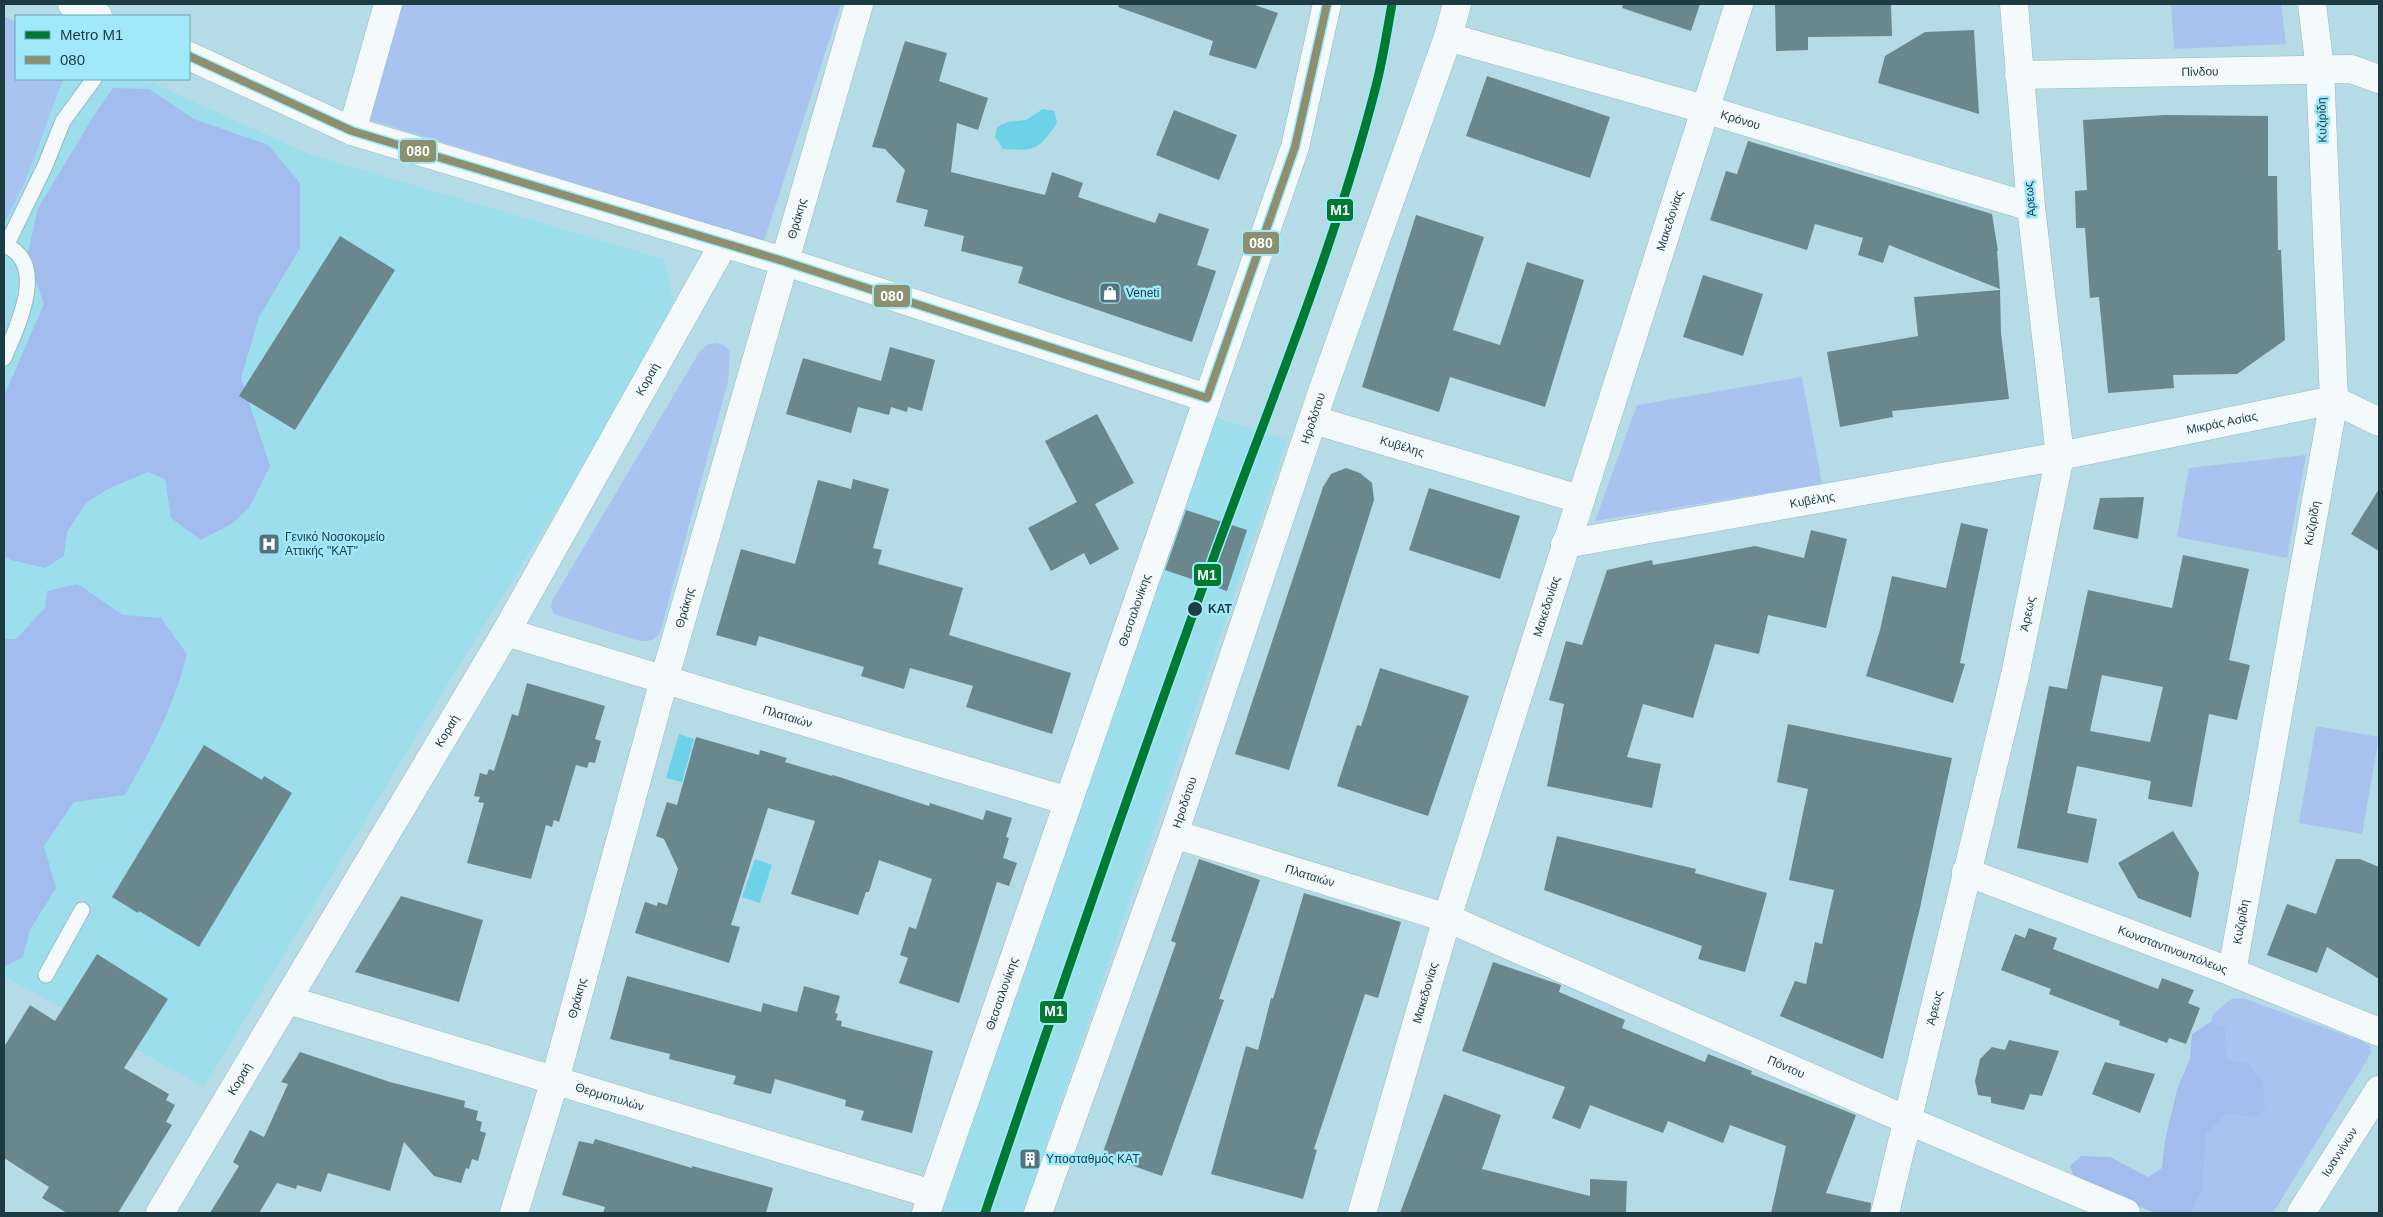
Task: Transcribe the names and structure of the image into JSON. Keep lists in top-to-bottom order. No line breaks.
{"streets":{"street":["Πίνδου","Κρόνου","Κυζιρίδη","Άρεως","Θράκης","Μακεδονίας","Κοραή","Ηροδότου","Μικράς Ασίας","Κυβέλης","Θεσσαλονίκης","Πλαταιών","Κωνσταντινουπόλεως","Πόντου","Θερμοπυλών","Ιωαννίνων"]},"crossings":[["Πίνδου","Κυζιρίδη"],["Πίνδου","Άρεως"],["Κρόνου","Άρεως"],["Κρόνου","Μακεδονίας"],["Κρόνου","Ηροδότου"],["Κυζιρίδη","Μικράς Ασίας"],["Κυζιρίδη","Κωνσταντινουπόλεως"],["Άρεως","Μικράς Ασίας"],["Άρεως","Κυβέλης"],["Άρεως","Κωνσταντινουπόλεως"],["Άρεως","Πόντου"],["Θράκης","Πλαταιών"],["Θράκης","Θερμοπυλών"],["Μακεδονίας","Κυβέλης"],["Μακεδονίας","Πλαταιών"],["Μακεδονίας","Πόντου"],["Κοραή","Πλαταιών"],["Κοραή","Θερμοπυλών"],["Ηροδότου","Κυβέλης"],["Ηροδότου","Πλαταιών"],["Μικράς Ασίας","Κυβέλης"],["Θεσσαλονίκης","Πλαταιών"],["Θεσσαλονίκης","Θερμοπυλών"],["Πλαταιών","Πόντου"]],"places":{"shop":["Veneti"],"hospital":["Γενικό Νοσοκομείο Αττικής \"ΚΑΤ\""],"other":["KAT"],"building":["Υποσταθμός ΚΑΤ"]},"lines":["metro line Μ1","transit line 080"],"legend":["Metro Μ1","080"]}
